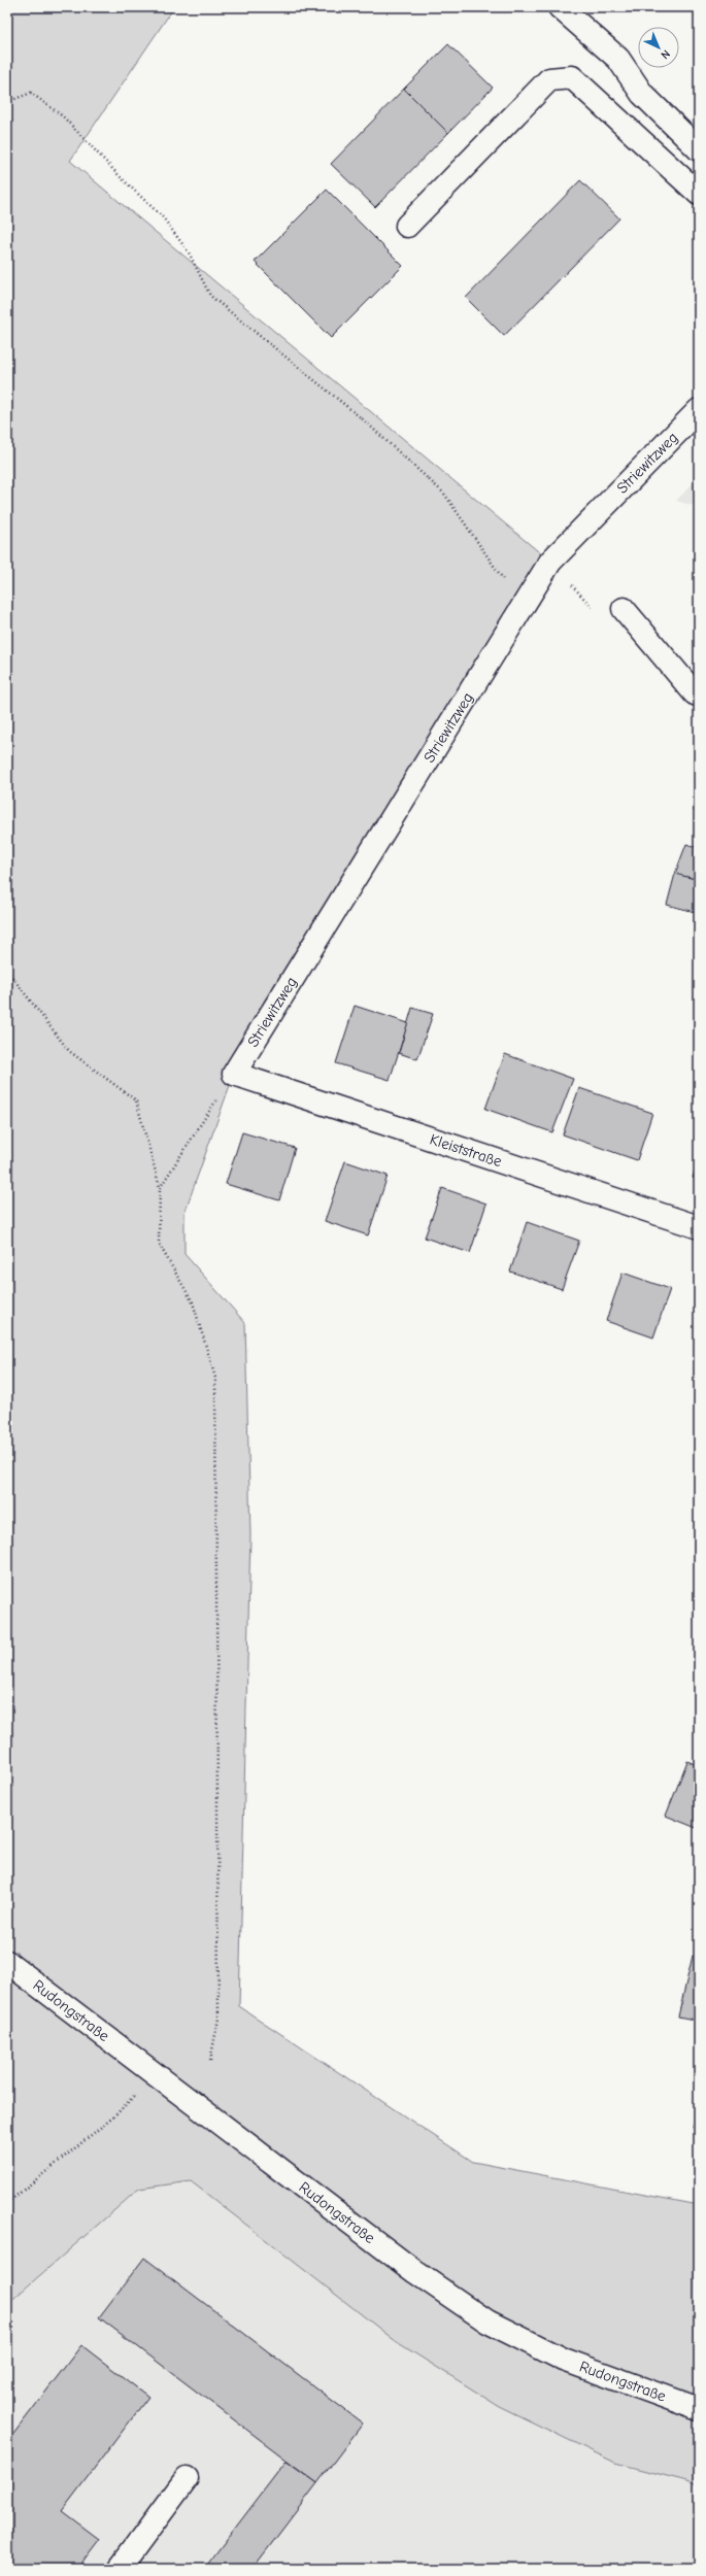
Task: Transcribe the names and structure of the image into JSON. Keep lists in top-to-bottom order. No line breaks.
{"streets":{"street":["Striewitzweg","Kleiststraße","Rudongstraße"]},"crossings":[["Striewitzweg","Kleiststraße"]],"north":"bottom right"}
